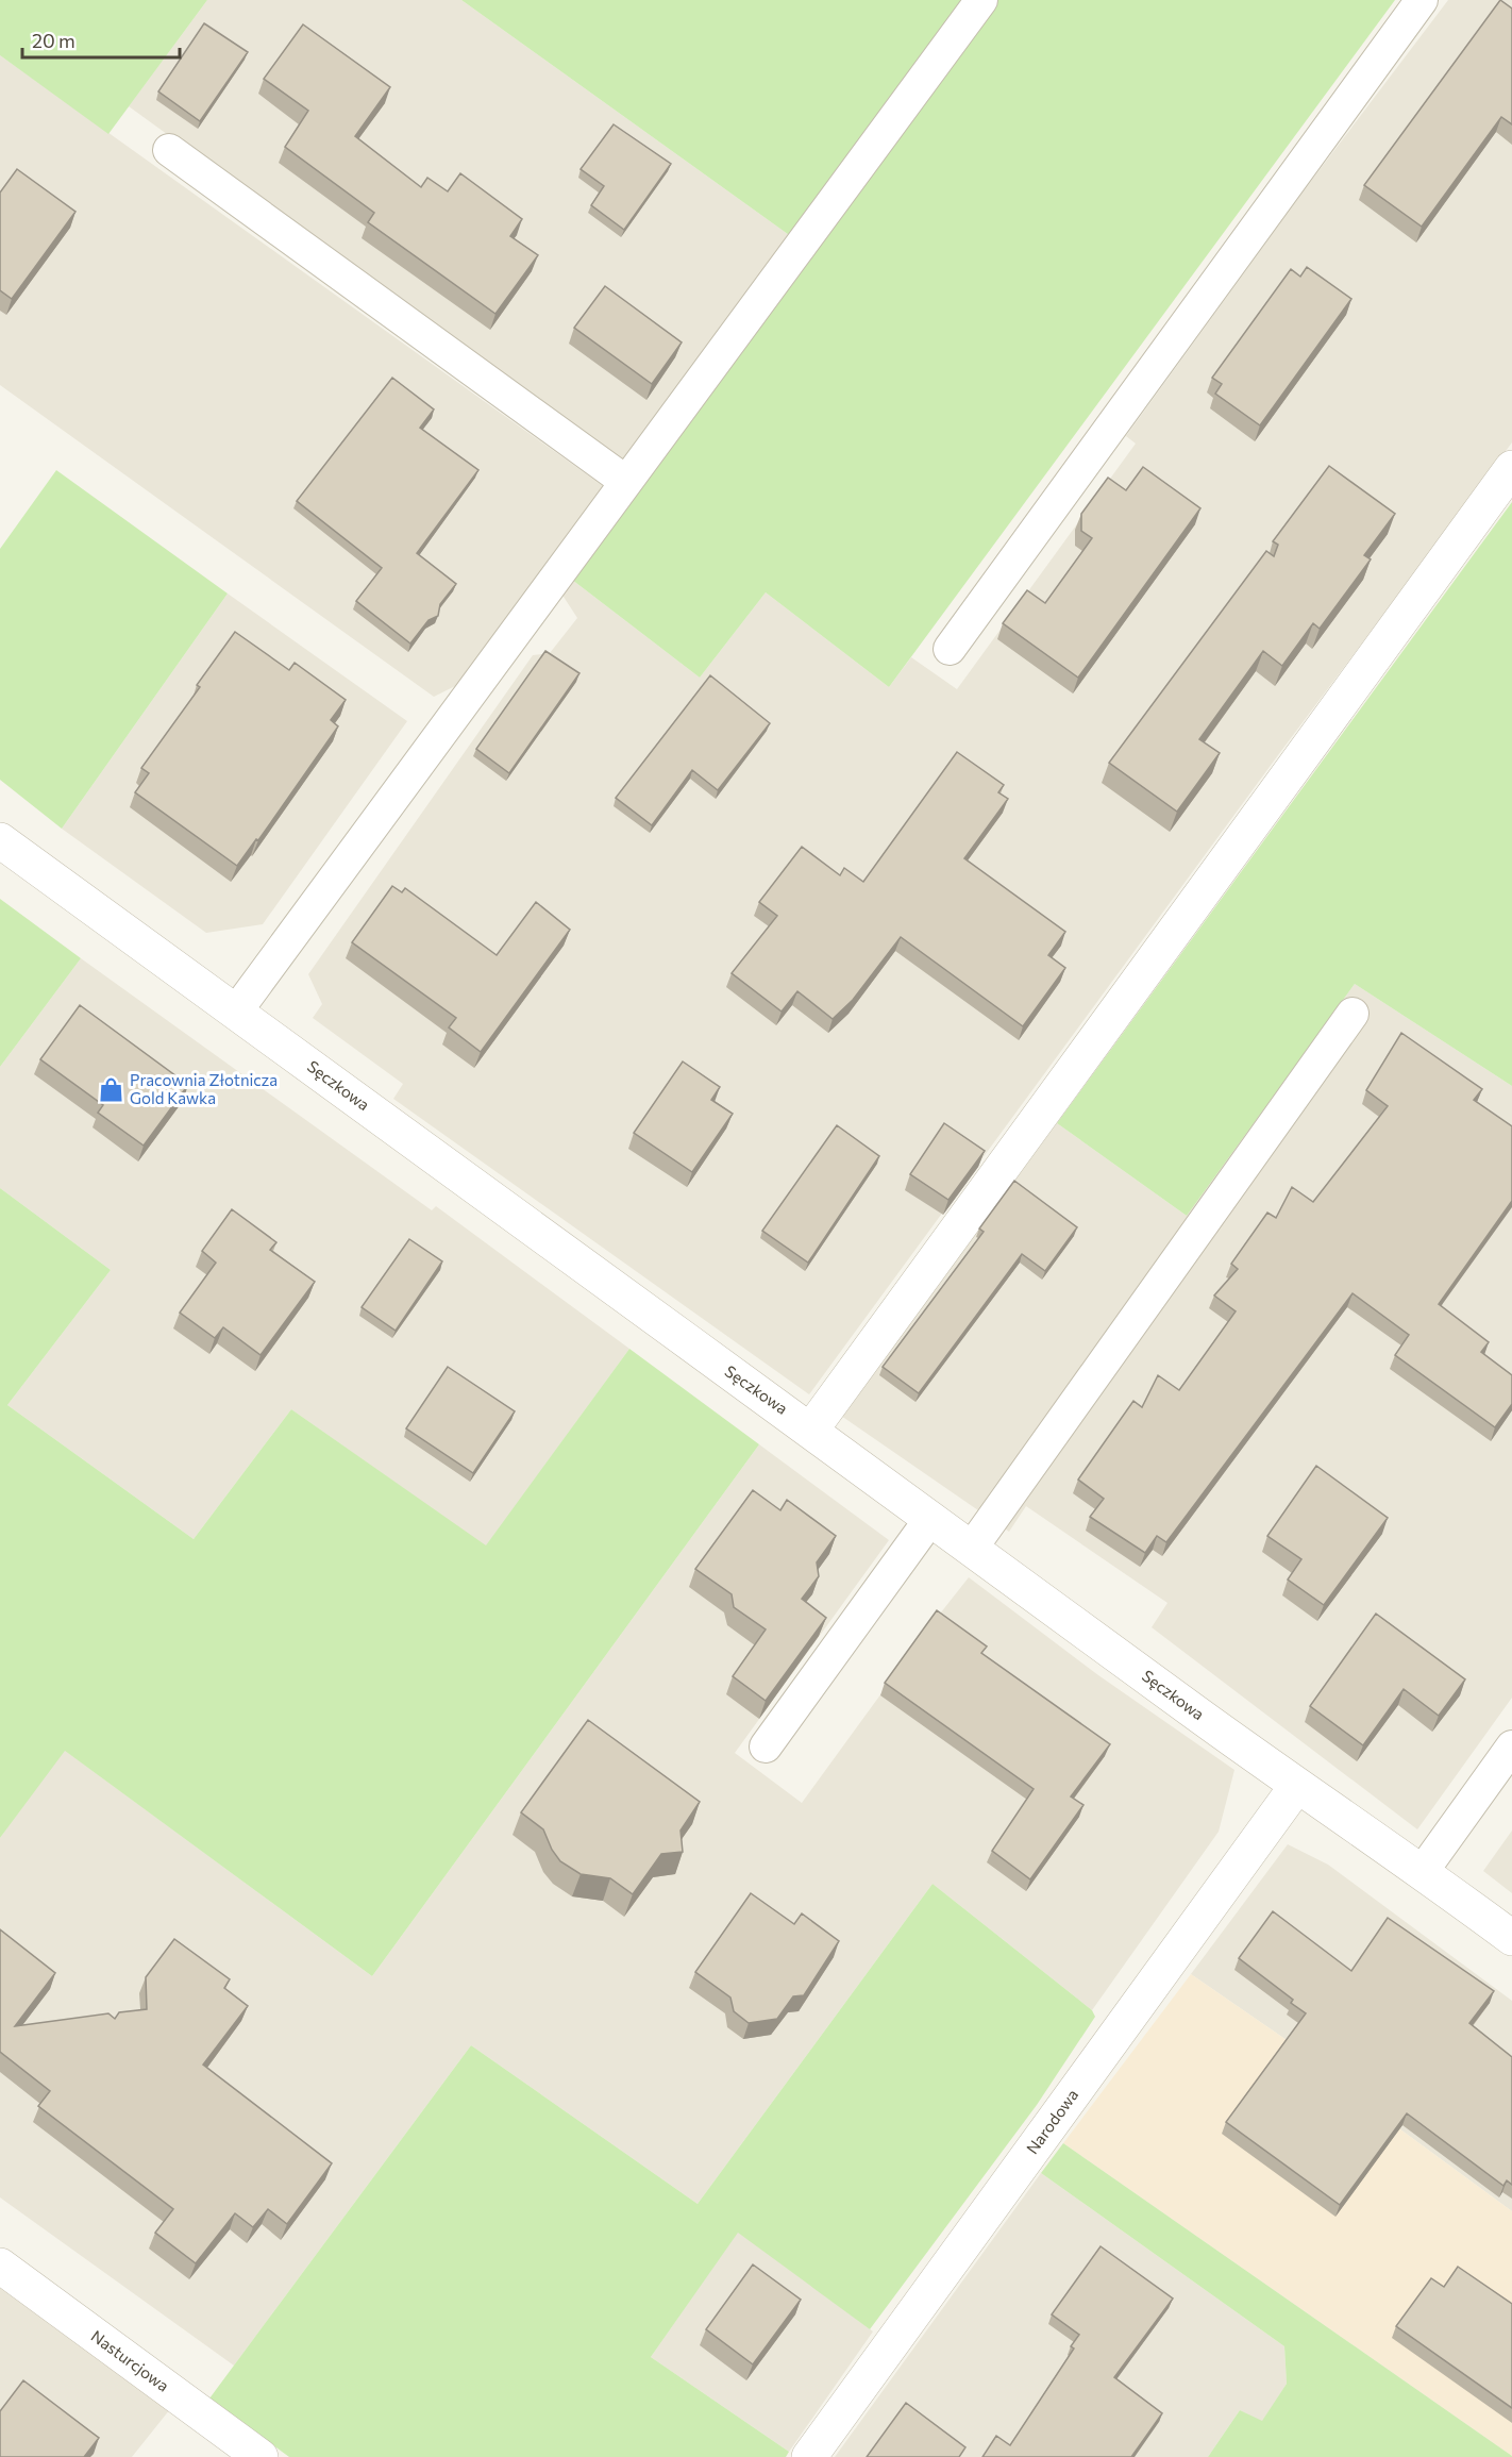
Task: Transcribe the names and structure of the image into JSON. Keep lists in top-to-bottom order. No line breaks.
{"streets":{"street":["Sęczkowa","Narodowa","Nasturcjowa"]},"crossings":[["Sęczkowa","Narodowa"]],"places":{"shop":["Pracownia Złotnicza Gold Kawka"]},"scale_bar":"20 m"}
